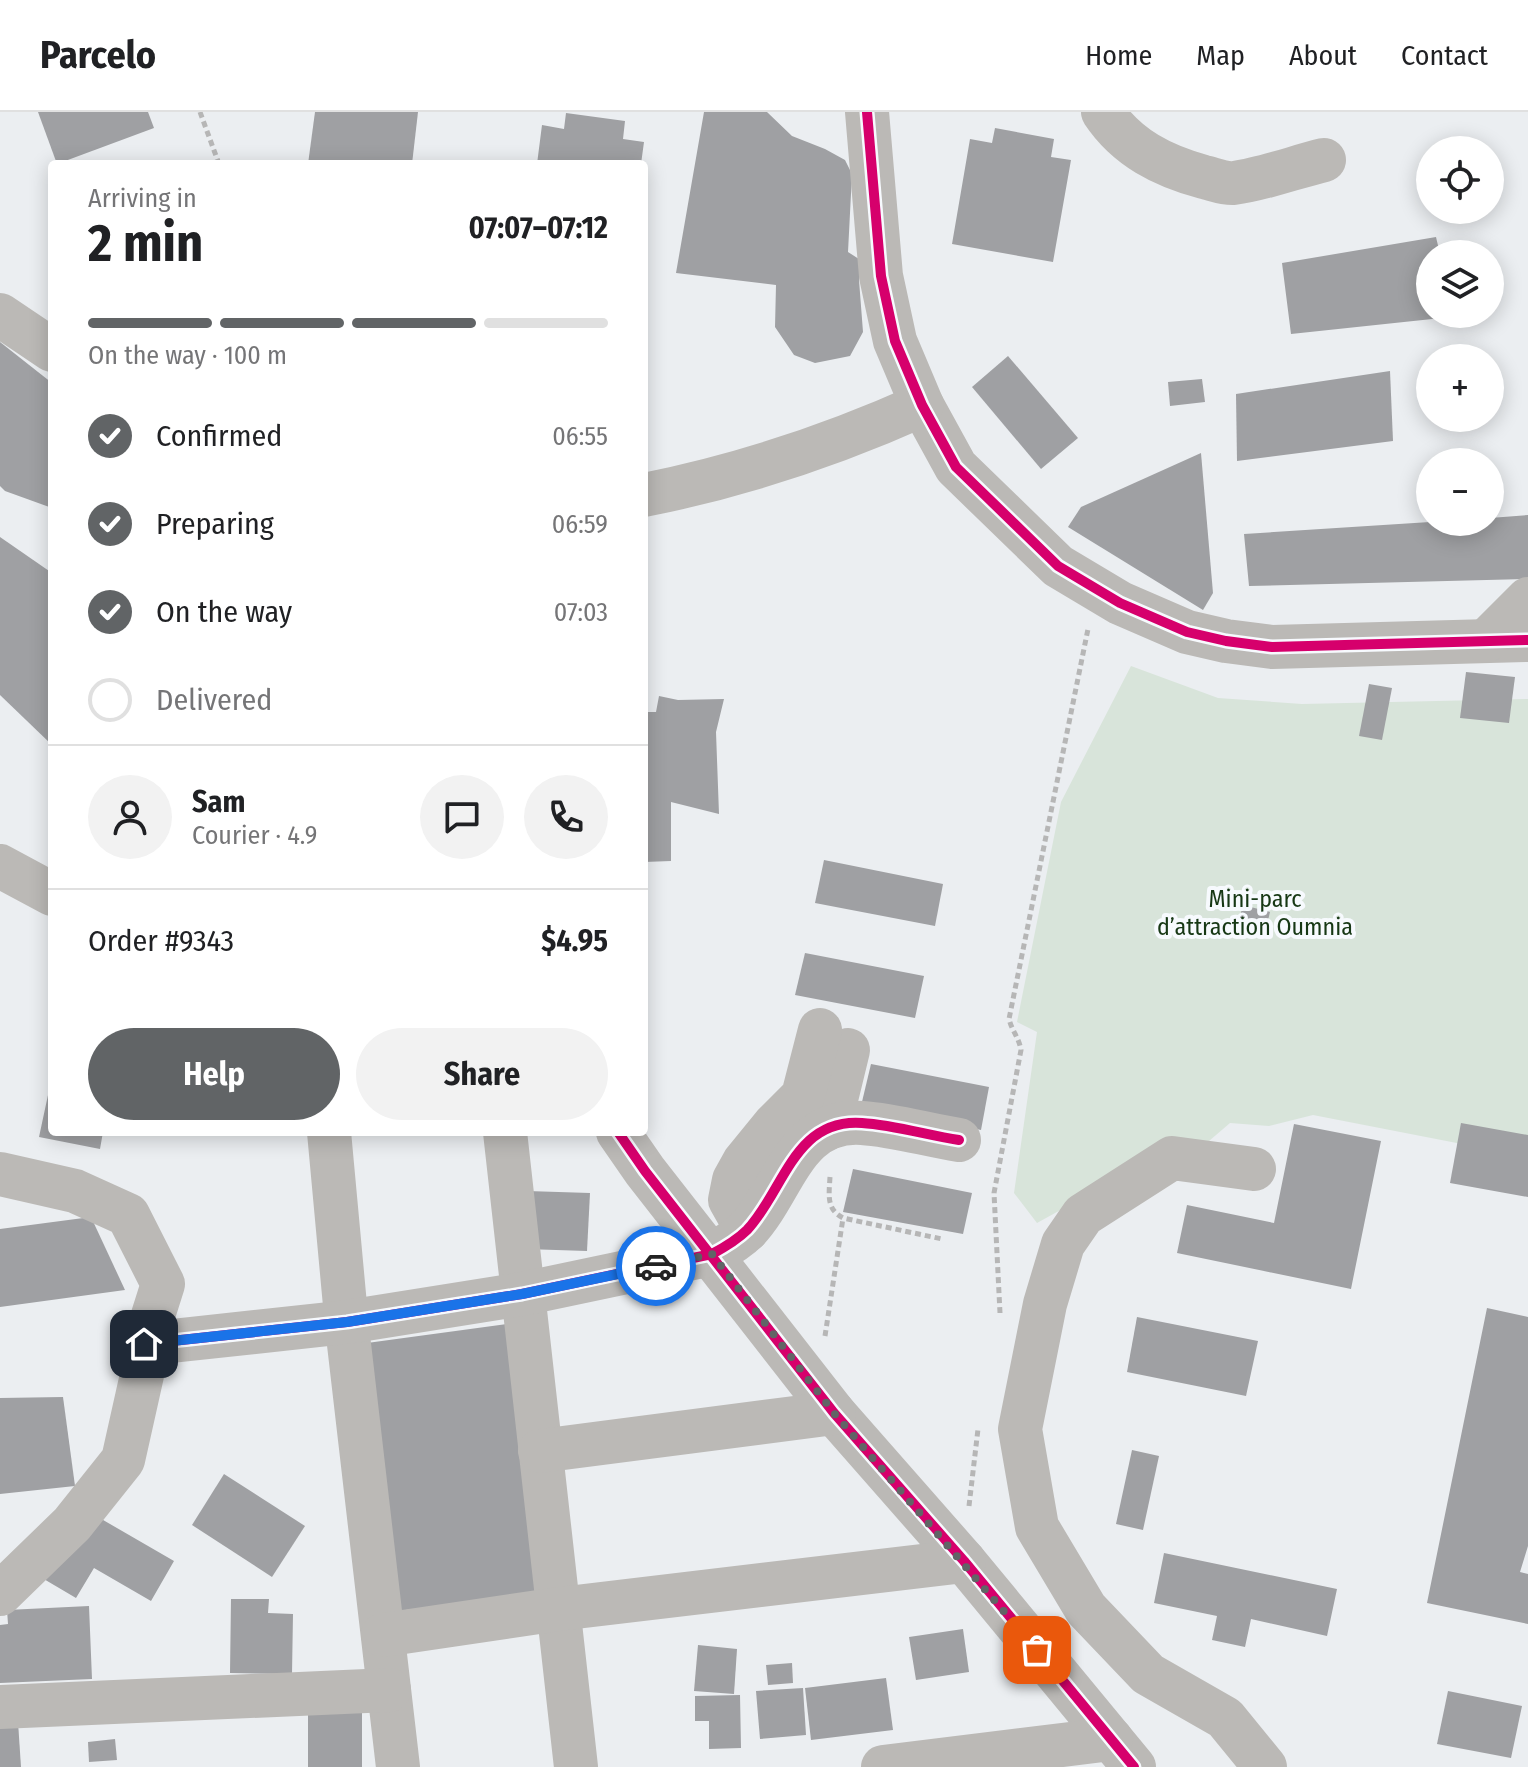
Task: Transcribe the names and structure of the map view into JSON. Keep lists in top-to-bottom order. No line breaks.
{"parks":["Mini-parc d’attraction Oumnia"],"page":{"header":"Parcelo","nav":["Home","Map","About","Contact"],"map_buttons":["+","−"],"heading":["2 min","Arriving in","07:07–07:12"],"panel":["Sam","Courier · 4.9","Order #9343","$4.95"],"bar":"On the way · 100 m","list":[["Confirmed","06:55"],["Preparing","06:59"],["On the way","07:03"],"Delivered"],"buttons":["Help","Share"]}}
